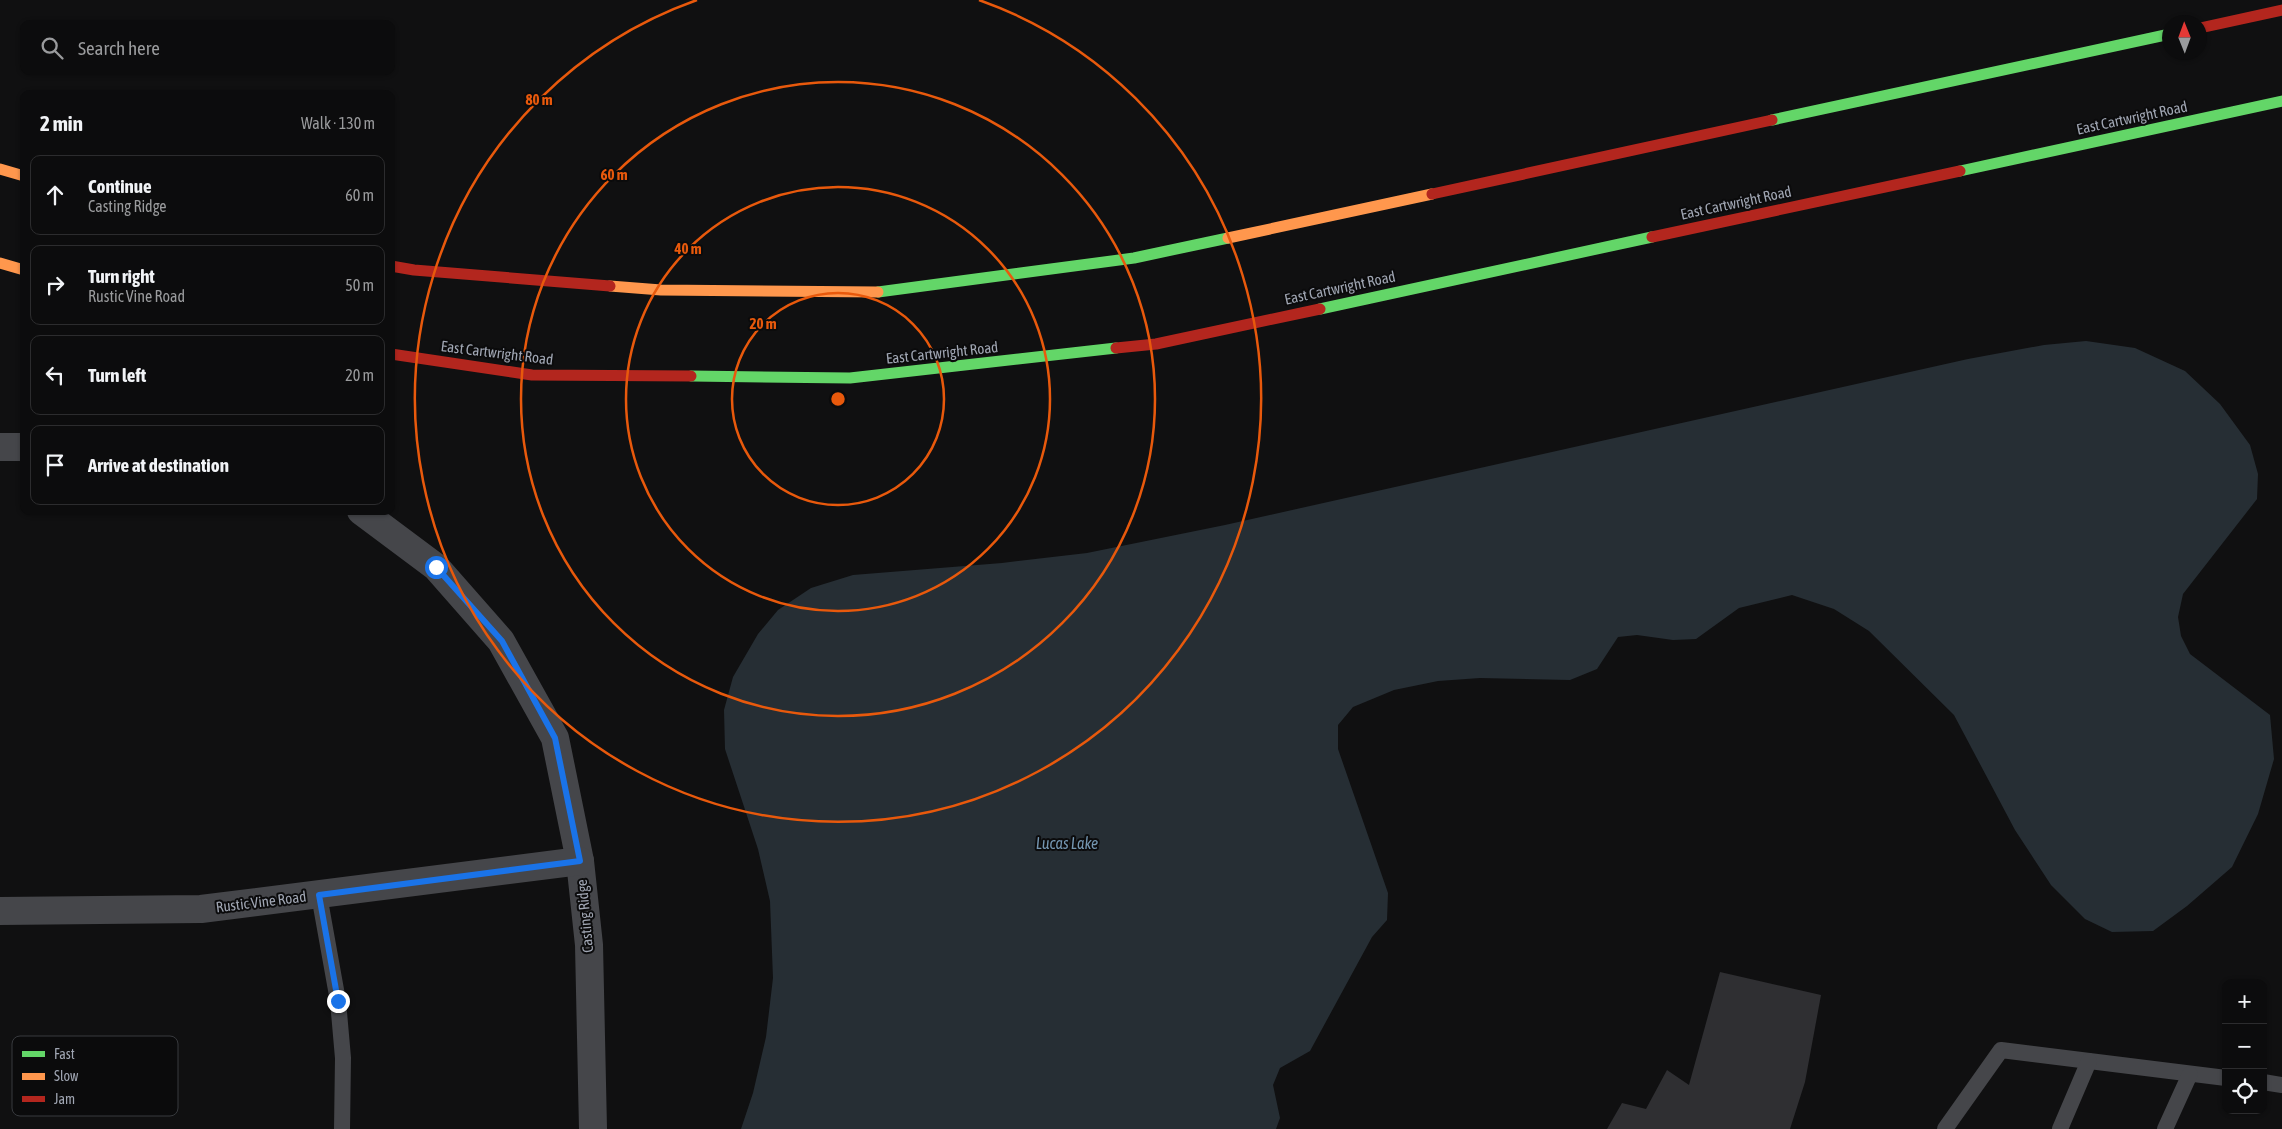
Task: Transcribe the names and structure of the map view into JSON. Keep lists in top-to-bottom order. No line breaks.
{"streets":{"main road":["East Cartwright Road"],"street":["Rustic Vine Road","Casting Ridge"]},"crossings":[["Rustic Vine Road","Casting Ridge"]],"water":["Lucas Lake"],"legend":["Fast","Slow","Jam"],"north":"top","page":{"search":"Search here","heading":["2 min","Walk · 130 m"],"list":[["Continue","Casting Ridge","60 m"],["Turn right","Rustic Vine Road","50 m"],["Turn left","20 m"],"Arrive at destination"],"map_buttons":["+","−"]},"rings":["80 m","60 m","40 m","20 m"]}
